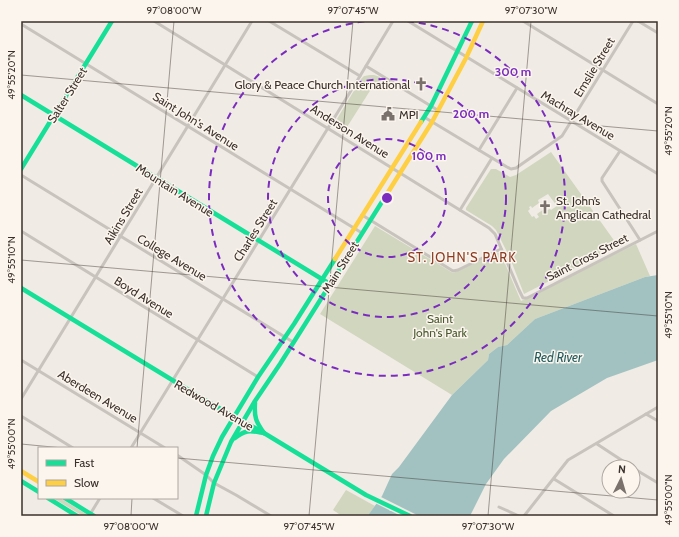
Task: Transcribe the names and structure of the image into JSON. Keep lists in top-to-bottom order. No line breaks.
{"streets":{"main road":["Salter Street","Mountain Avenue","Main Street","Redwood Avenue"],"street":["Emslie Street","Machray Avenue","Saint John's Avenue","Anderson Avenue","Aikins Street","Charles Street","College Avenue","Saint Cross Street","Boyd Avenue","Aberdeen Avenue"]},"crossings":[["Emslie Street","Machray Avenue"],["Salter Street","Saint John's Avenue"],["Salter Street","Mountain Avenue"],["Machray Avenue","Main Street"],["Saint John's Avenue","Aikins Street"],["Saint John's Avenue","Charles Street"],["Saint John's Avenue","Main Street"],["Anderson Avenue","Aikins Street"],["Anderson Avenue","Charles Street"],["Anderson Avenue","Saint Cross Street"],["Anderson Avenue","Main Street"],["Mountain Avenue","Aikins Street"],["Mountain Avenue","Charles Street"],["Mountain Avenue","Main Street"],["Aikins Street","College Avenue"],["Aikins Street","Boyd Avenue"],["Aikins Street","Aberdeen Avenue"],["Aikins Street","Redwood Avenue"],["Charles Street","College Avenue"],["Charles Street","Boyd Avenue"],["Charles Street","Aberdeen Avenue"],["Charles Street","Redwood Avenue"],["College Avenue","Main Street"],["Main Street","Boyd Avenue"],["Main Street","Redwood Avenue"]],"districts":["ST. JOHN'S PARK"],"water":["Red River"],"parks":["Saint John's Park"],"places":{"church":["Glory & Peace Church International","St. John’s Anglican Cathedral"],"public building":["MPI"]},"legend":["Fast","Slow"],"north":"top","coordinates":["97°08'00\"W","97°07'45\"W","97°07'30\"W","49°55'20\"N","49°55'10\"N","49°55'00\"N"],"rings":["300 m","200 m","100 m"]}
